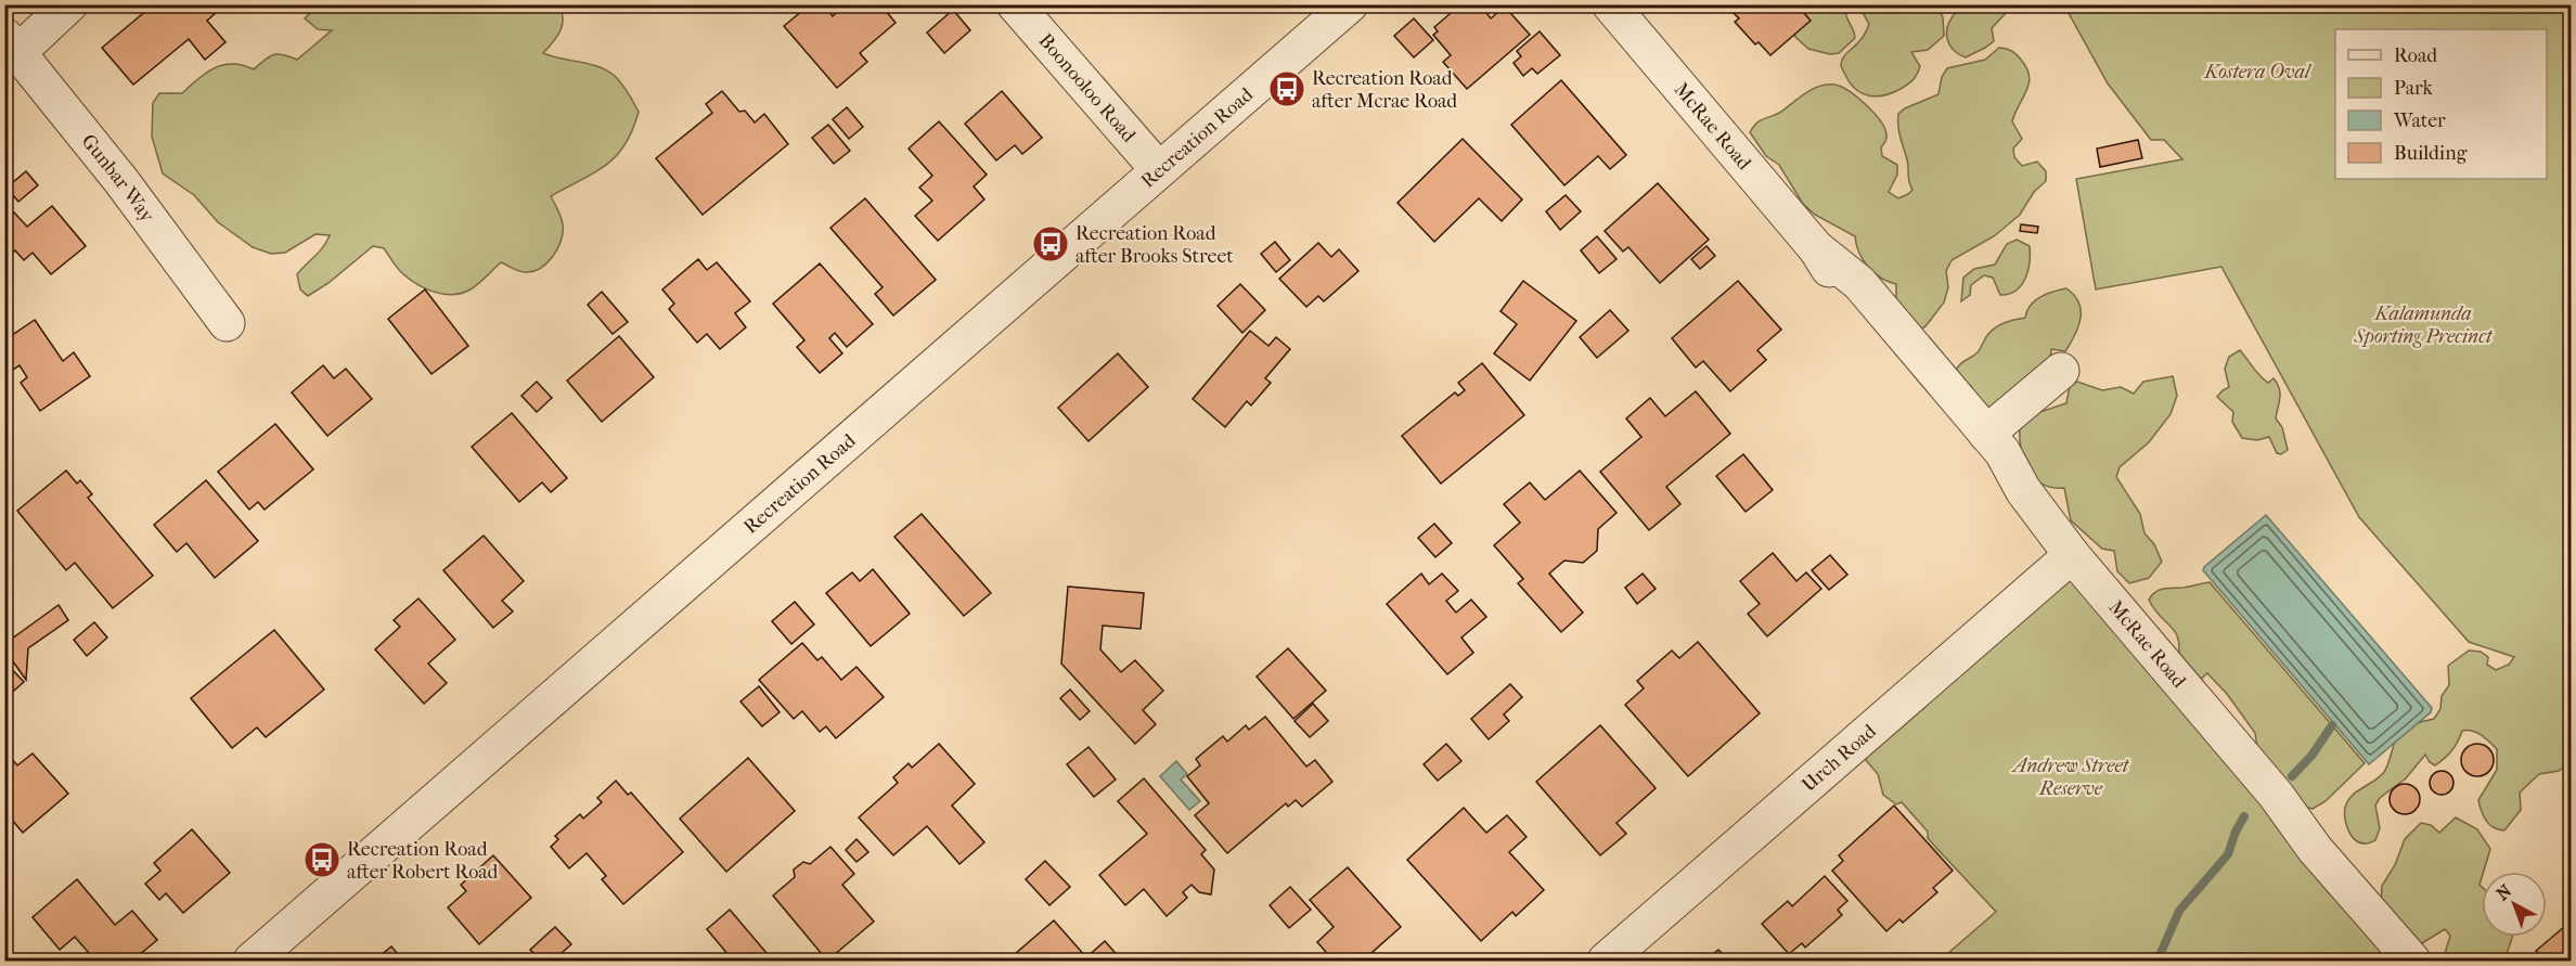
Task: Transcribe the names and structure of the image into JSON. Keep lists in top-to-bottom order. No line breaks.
{"streets":{"street":["Boonooloo Road","McRae Road","Recreation Road","Gunbar Way","Urch Road"]},"crossings":[["Boonooloo Road","Recreation Road"],["McRae Road","Urch Road"]],"parks":["Kostera Oval","Kalamunda Sporting Precinct","Andrew Street Reserve"],"places":{"bus stop":["Recreation Road after Mcrae Road","Recreation Road after Brooks Street","Recreation Road after Robert Road"]},"legend":["Road","Park","Water","Building"],"north":"top left"}
